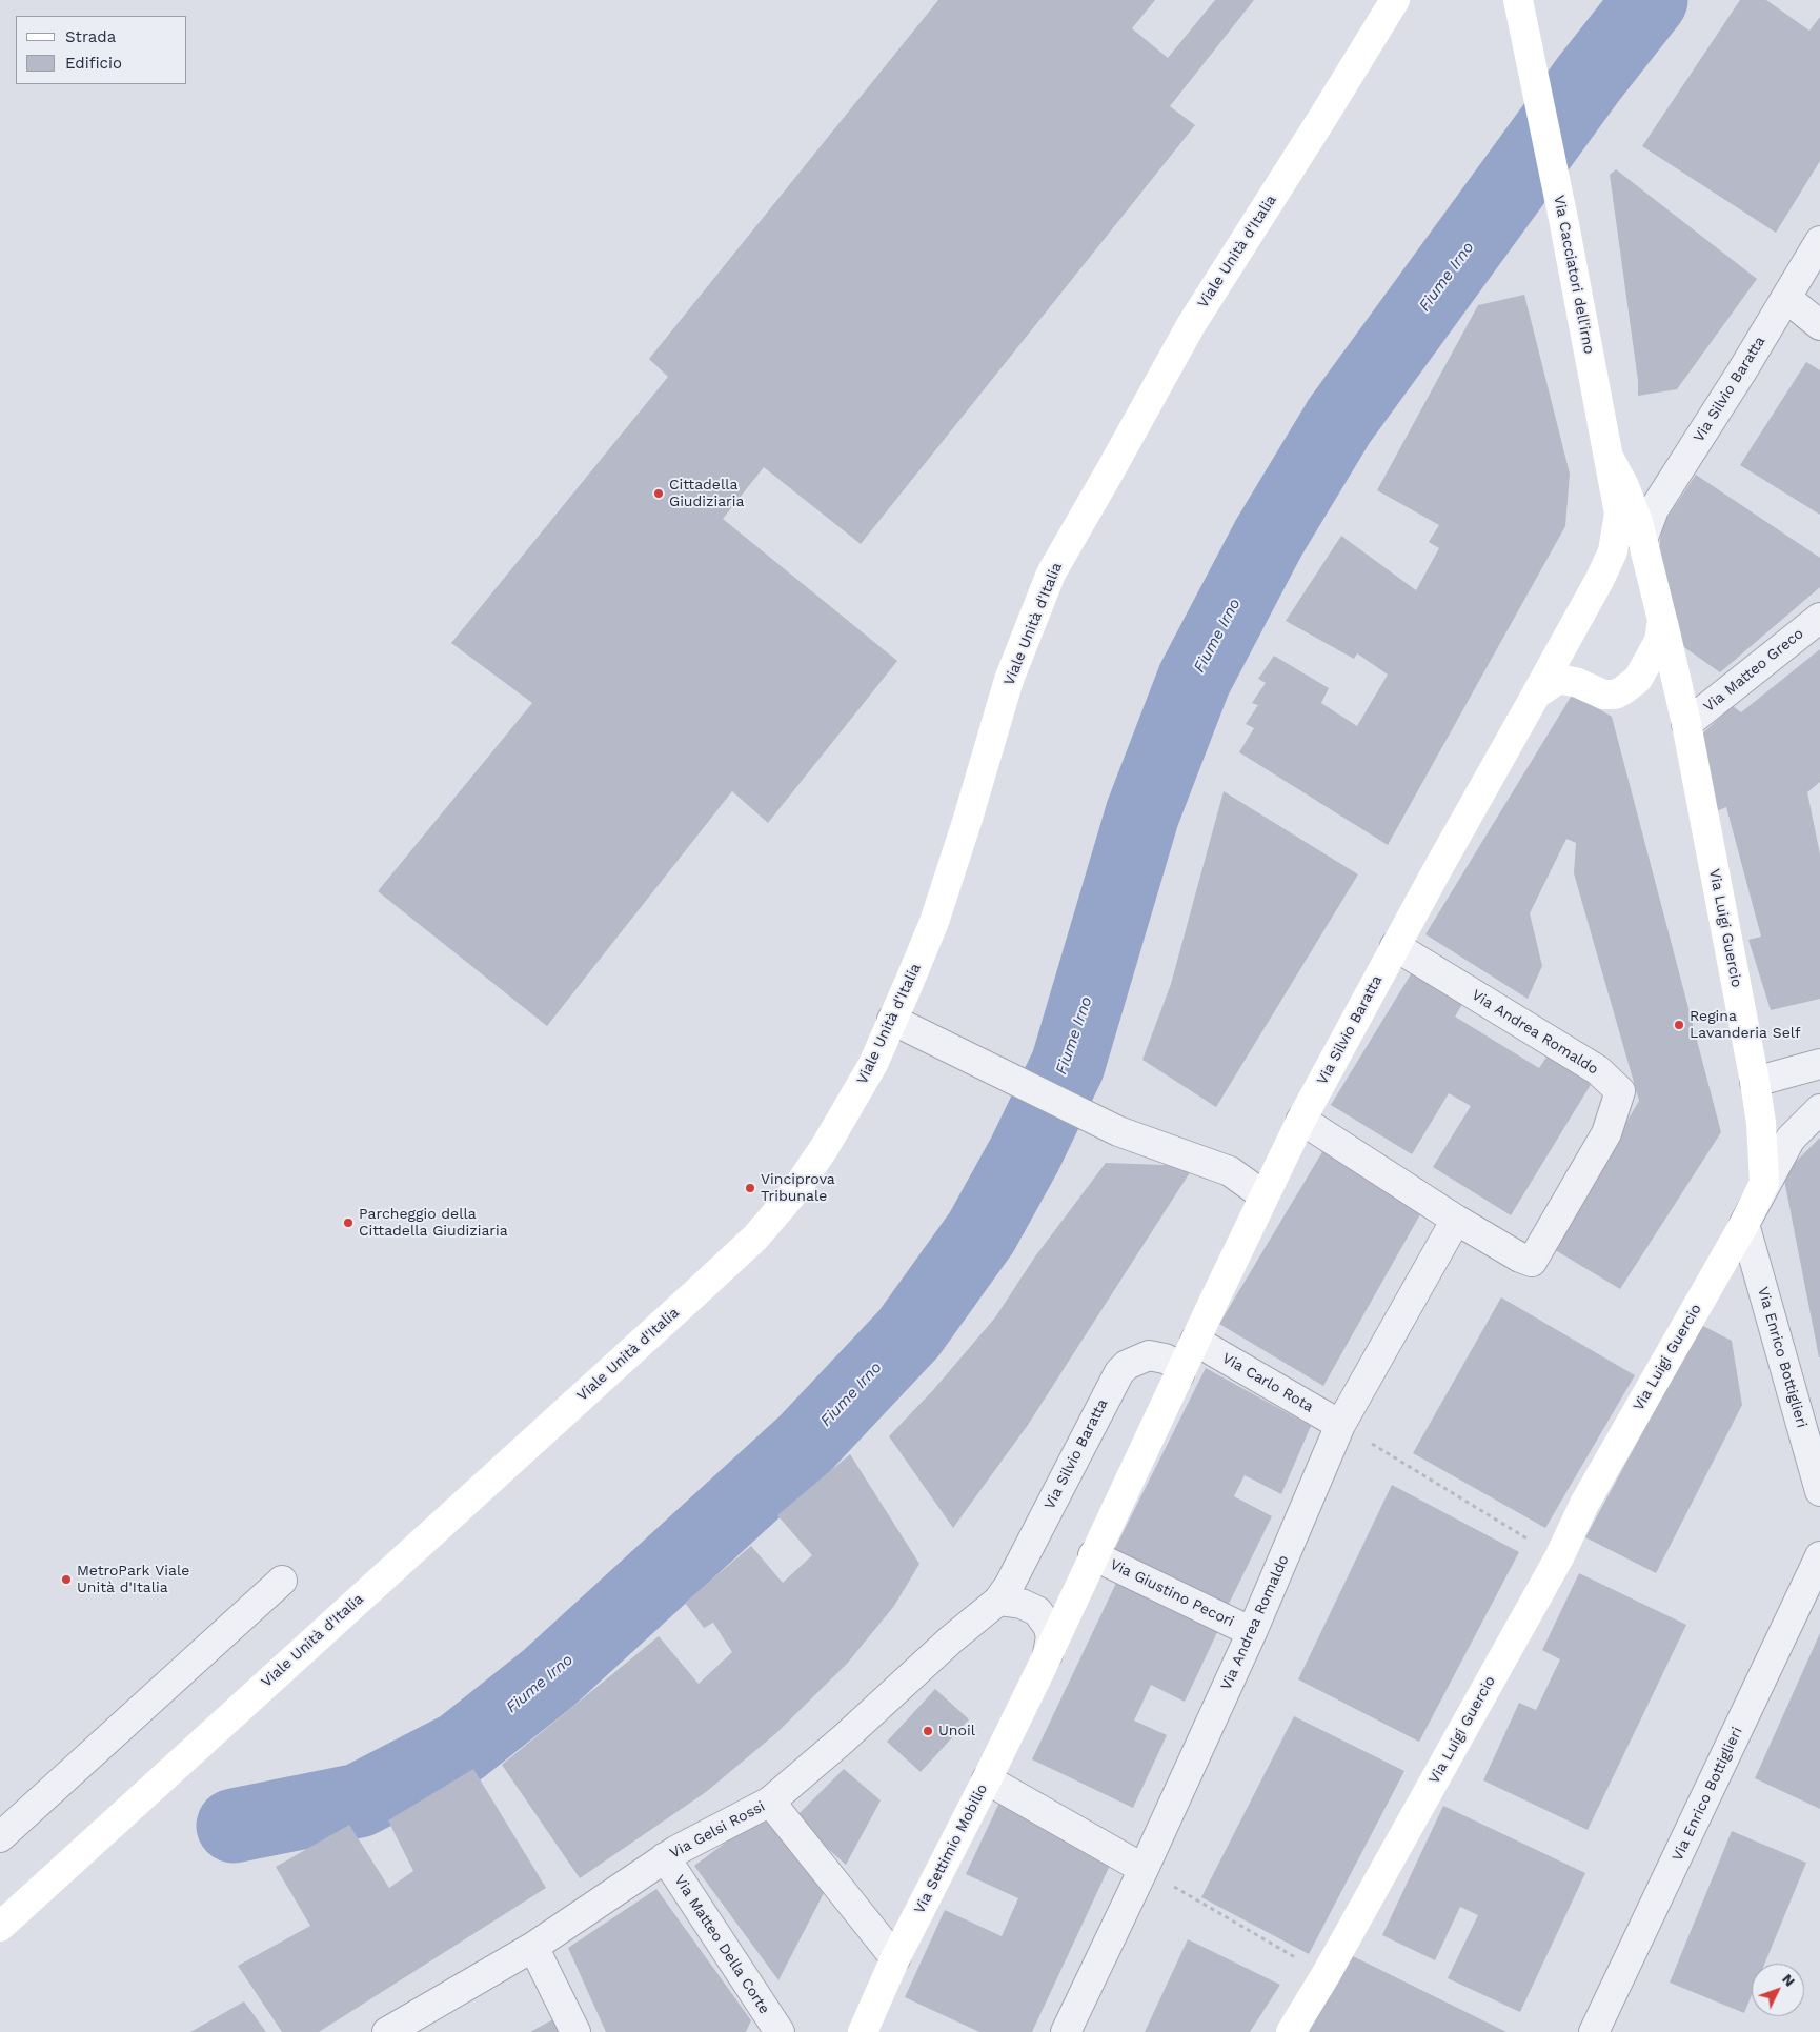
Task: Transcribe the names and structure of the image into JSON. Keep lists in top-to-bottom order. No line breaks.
{"streets":{"main road":["Viale Unità d'Italia","Via Cacciatori dell'irno","Via Silvio Baratta","Via Luigi Guercio","Via Settimio Mobilio"],"street":["Via Matteo Greco","Via Andrea Romaldo","Via Enrico Bottiglieri","Via Carlo Rota","Via Giustino Pecori","Via Gelsi Rossi","Via Matteo Della Corte"]},"crossings":[["Via Cacciatori dell'irno","Via Silvio Baratta"],["Via Silvio Baratta","Via Luigi Guercio"],["Via Silvio Baratta","Via Andrea Romaldo"],["Via Silvio Baratta","Via Carlo Rota"],["Via Silvio Baratta","Via Giustino Pecori"],["Via Silvio Baratta","Via Gelsi Rossi"],["Via Silvio Baratta","Via Settimio Mobilio"],["Via Matteo Greco","Via Luigi Guercio"],["Via Luigi Guercio","Via Enrico Bottiglieri"],["Via Andrea Romaldo","Via Carlo Rota"],["Via Andrea Romaldo","Via Giustino Pecori"],["Via Gelsi Rossi","Via Settimio Mobilio"],["Via Gelsi Rossi","Via Matteo Della Corte"]],"water":["Fiume Irno"],"places":["Cittadella Giudiziaria","Regina Lavanderia Self","Vinciprova Tribunale","Parcheggio della Cittadella Giudiziaria","MetroPark Viale Unità d'Italia","Unoil"],"legend":["Strada","Edificio"],"north":"top right"}
